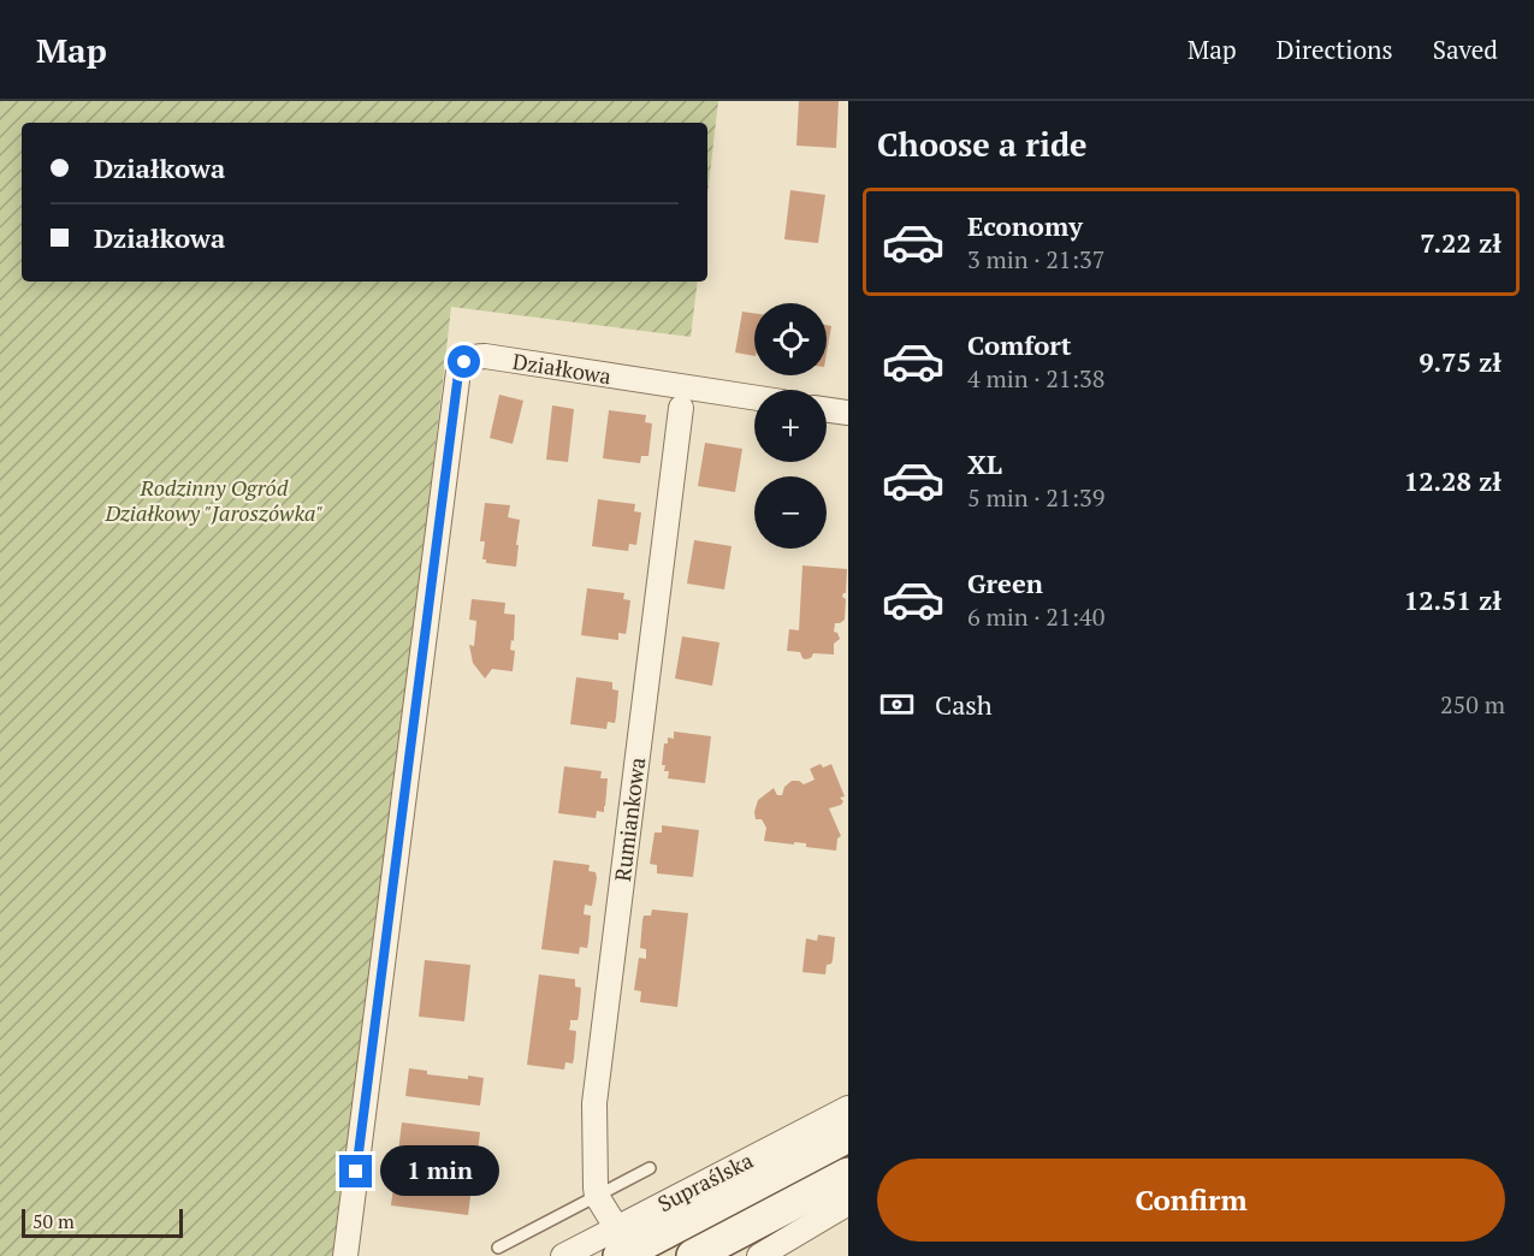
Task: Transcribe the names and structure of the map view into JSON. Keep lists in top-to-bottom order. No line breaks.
{"streets":{"street":["Działkowa","Rumiankowa","Supraślska"]},"crossings":[["Rumiankowa","Supraślska"]],"parks":["Rodzinny Ogród Działkowy \"Jaroszówka\""],"scale_bar":"50 m","page":{"header":"Map","nav":["Map","Directions","Saved"],"heading":"Choose a ride","banner":["Działkowa","Działkowa"],"list":[{"name":"Economy","note":"3 min · 21:37","value":"7.22 zł"},{"name":"Comfort","note":"4 min · 21:38","value":"9.75 zł"},{"name":"XL","note":"5 min · 21:39","value":"12.28 zł"},{"name":"Green","note":"6 min · 21:40","value":"12.51 zł"}],"map_buttons":["+","−"],"pay":["Cash","250 m"],"buttons":"Confirm","bubble":"1 min","scale":"50 m"}}
